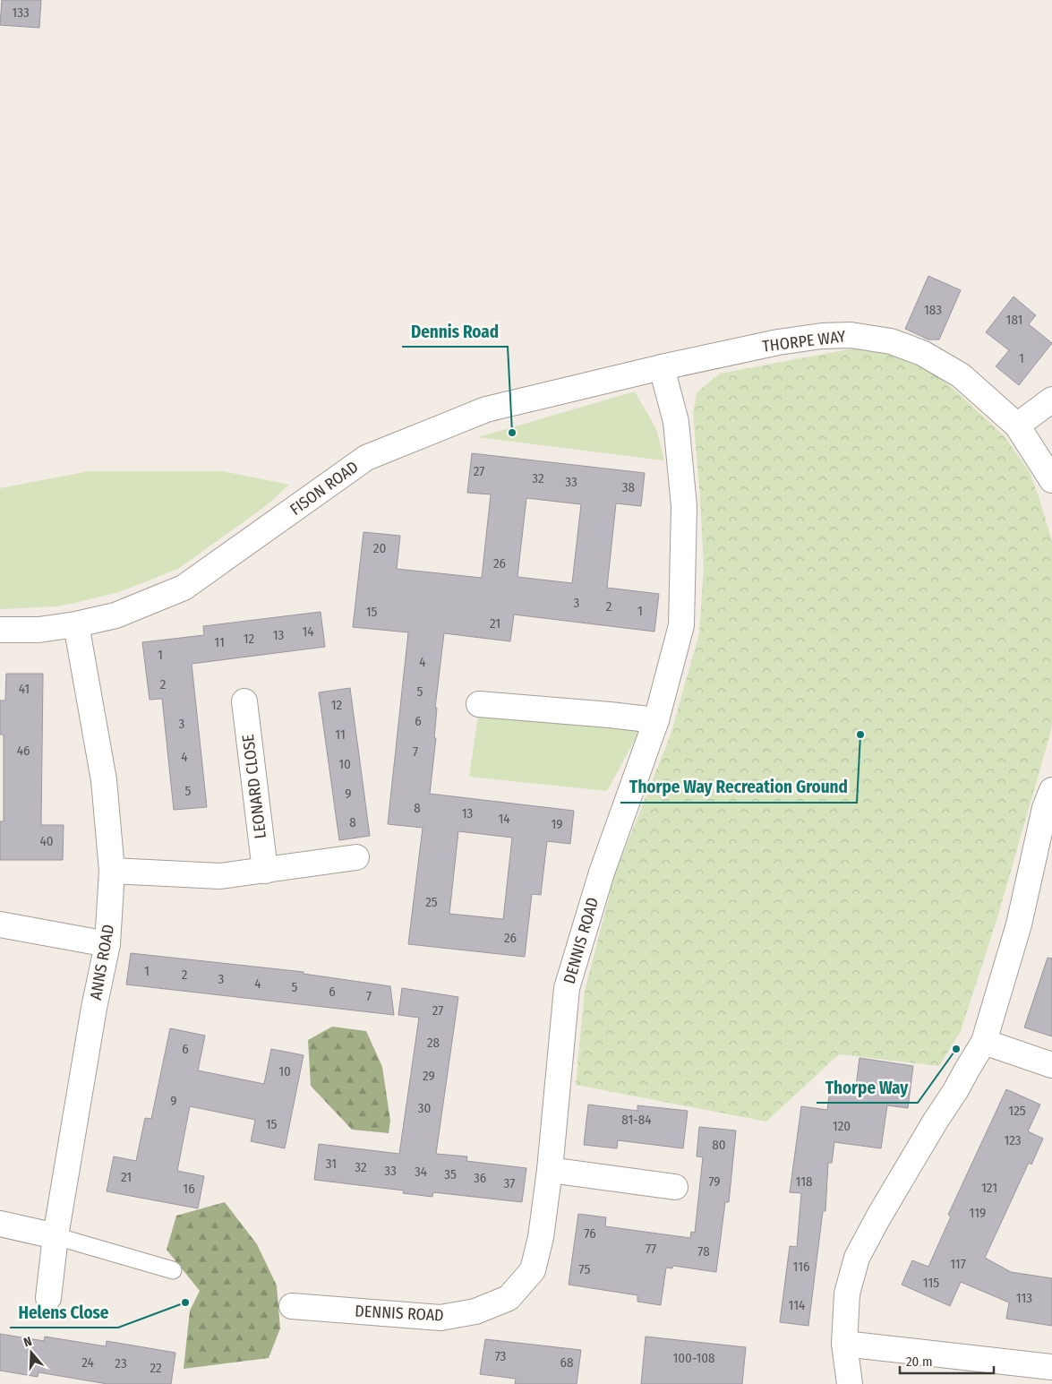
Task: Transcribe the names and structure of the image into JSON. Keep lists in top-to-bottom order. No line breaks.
{"streets":{"street":["THORPE WAY","FISON ROAD","LEONARD CLOSE","DENNIS ROAD","ANNS ROAD"]},"crossings":[["THORPE WAY","FISON ROAD"],["THORPE WAY","DENNIS ROAD"],["FISON ROAD","DENNIS ROAD"],["FISON ROAD","ANNS ROAD"]],"places":["Dennis Road","Thorpe Way Recreation Ground","Thorpe Way","Helens Close"],"house_numbers":["133","183","181","1","27","32","33","38","20","26","3","2","1","15","21","14","13","12","11","1","4","2","41","5","12","6","3","11","46","7","4","10","5","9","8","13","14","8","19","40","25","26","1","2","3","4","5","6","7","27","28","6","10","29","9","30","125","81-84","15","120","123","80","31","32","33","34","35","21","36","79","118","37","121","16","119","76","77","78","117","116","75","115","113","114","73","100-108","24","68","23","22"],"scale_bar":"20 m","north":"top"}
